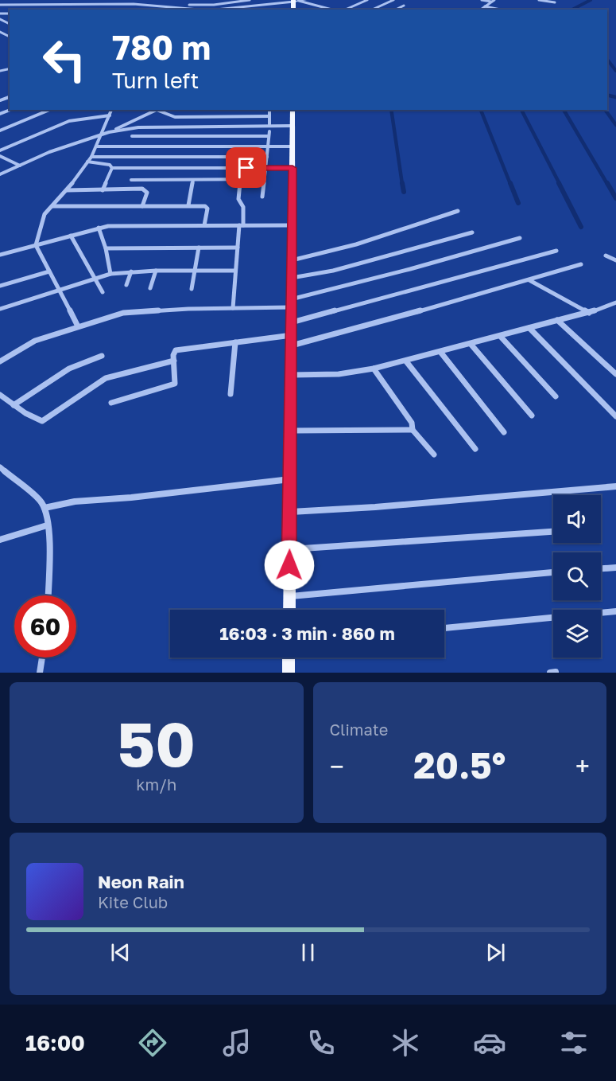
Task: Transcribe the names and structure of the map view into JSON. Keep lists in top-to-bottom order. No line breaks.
{"page":{"turn":["780 m","Turn left"],"limit":"60","trip":"16:03 · 3 min · 860 m","tile":[["50","km/h"],"Climate"],"heat":["−","20.5°","+"],"song":["Neon Rain","Kite Club"],"tabs":"16:00"}}
